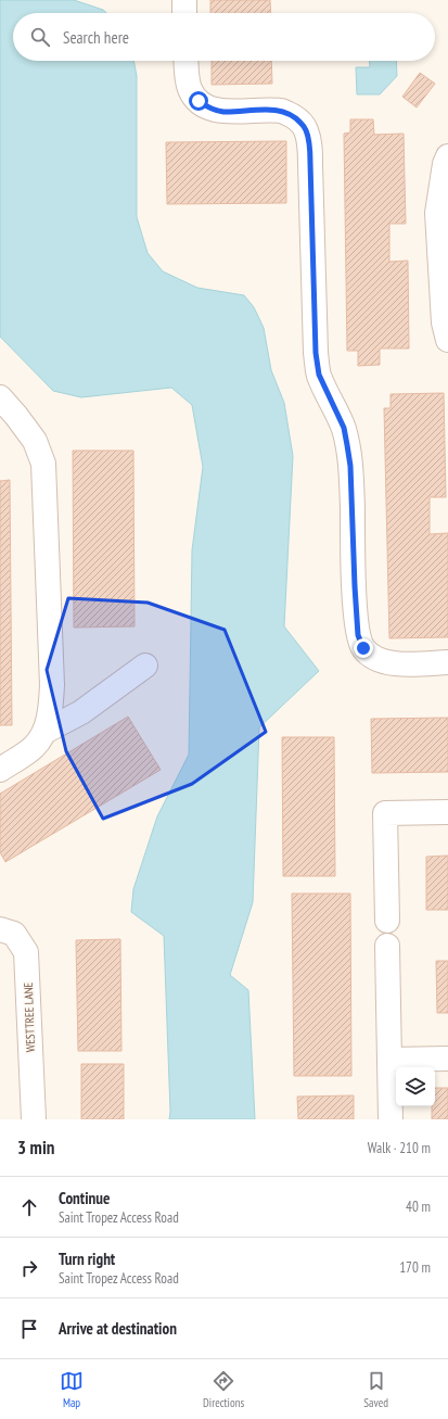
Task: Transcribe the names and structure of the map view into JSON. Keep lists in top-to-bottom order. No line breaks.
{"streets":{"street":["WESTTREE LANE"]},"page":{"search":"Search here","heading":["3 min","Walk · 210 m"],"list":[["Continue","Saint Tropez Access Road","40 m"],["Turn right","Saint Tropez Access Road","170 m"],"Arrive at destination"],"nav":["Map","Directions","Saved"]}}
